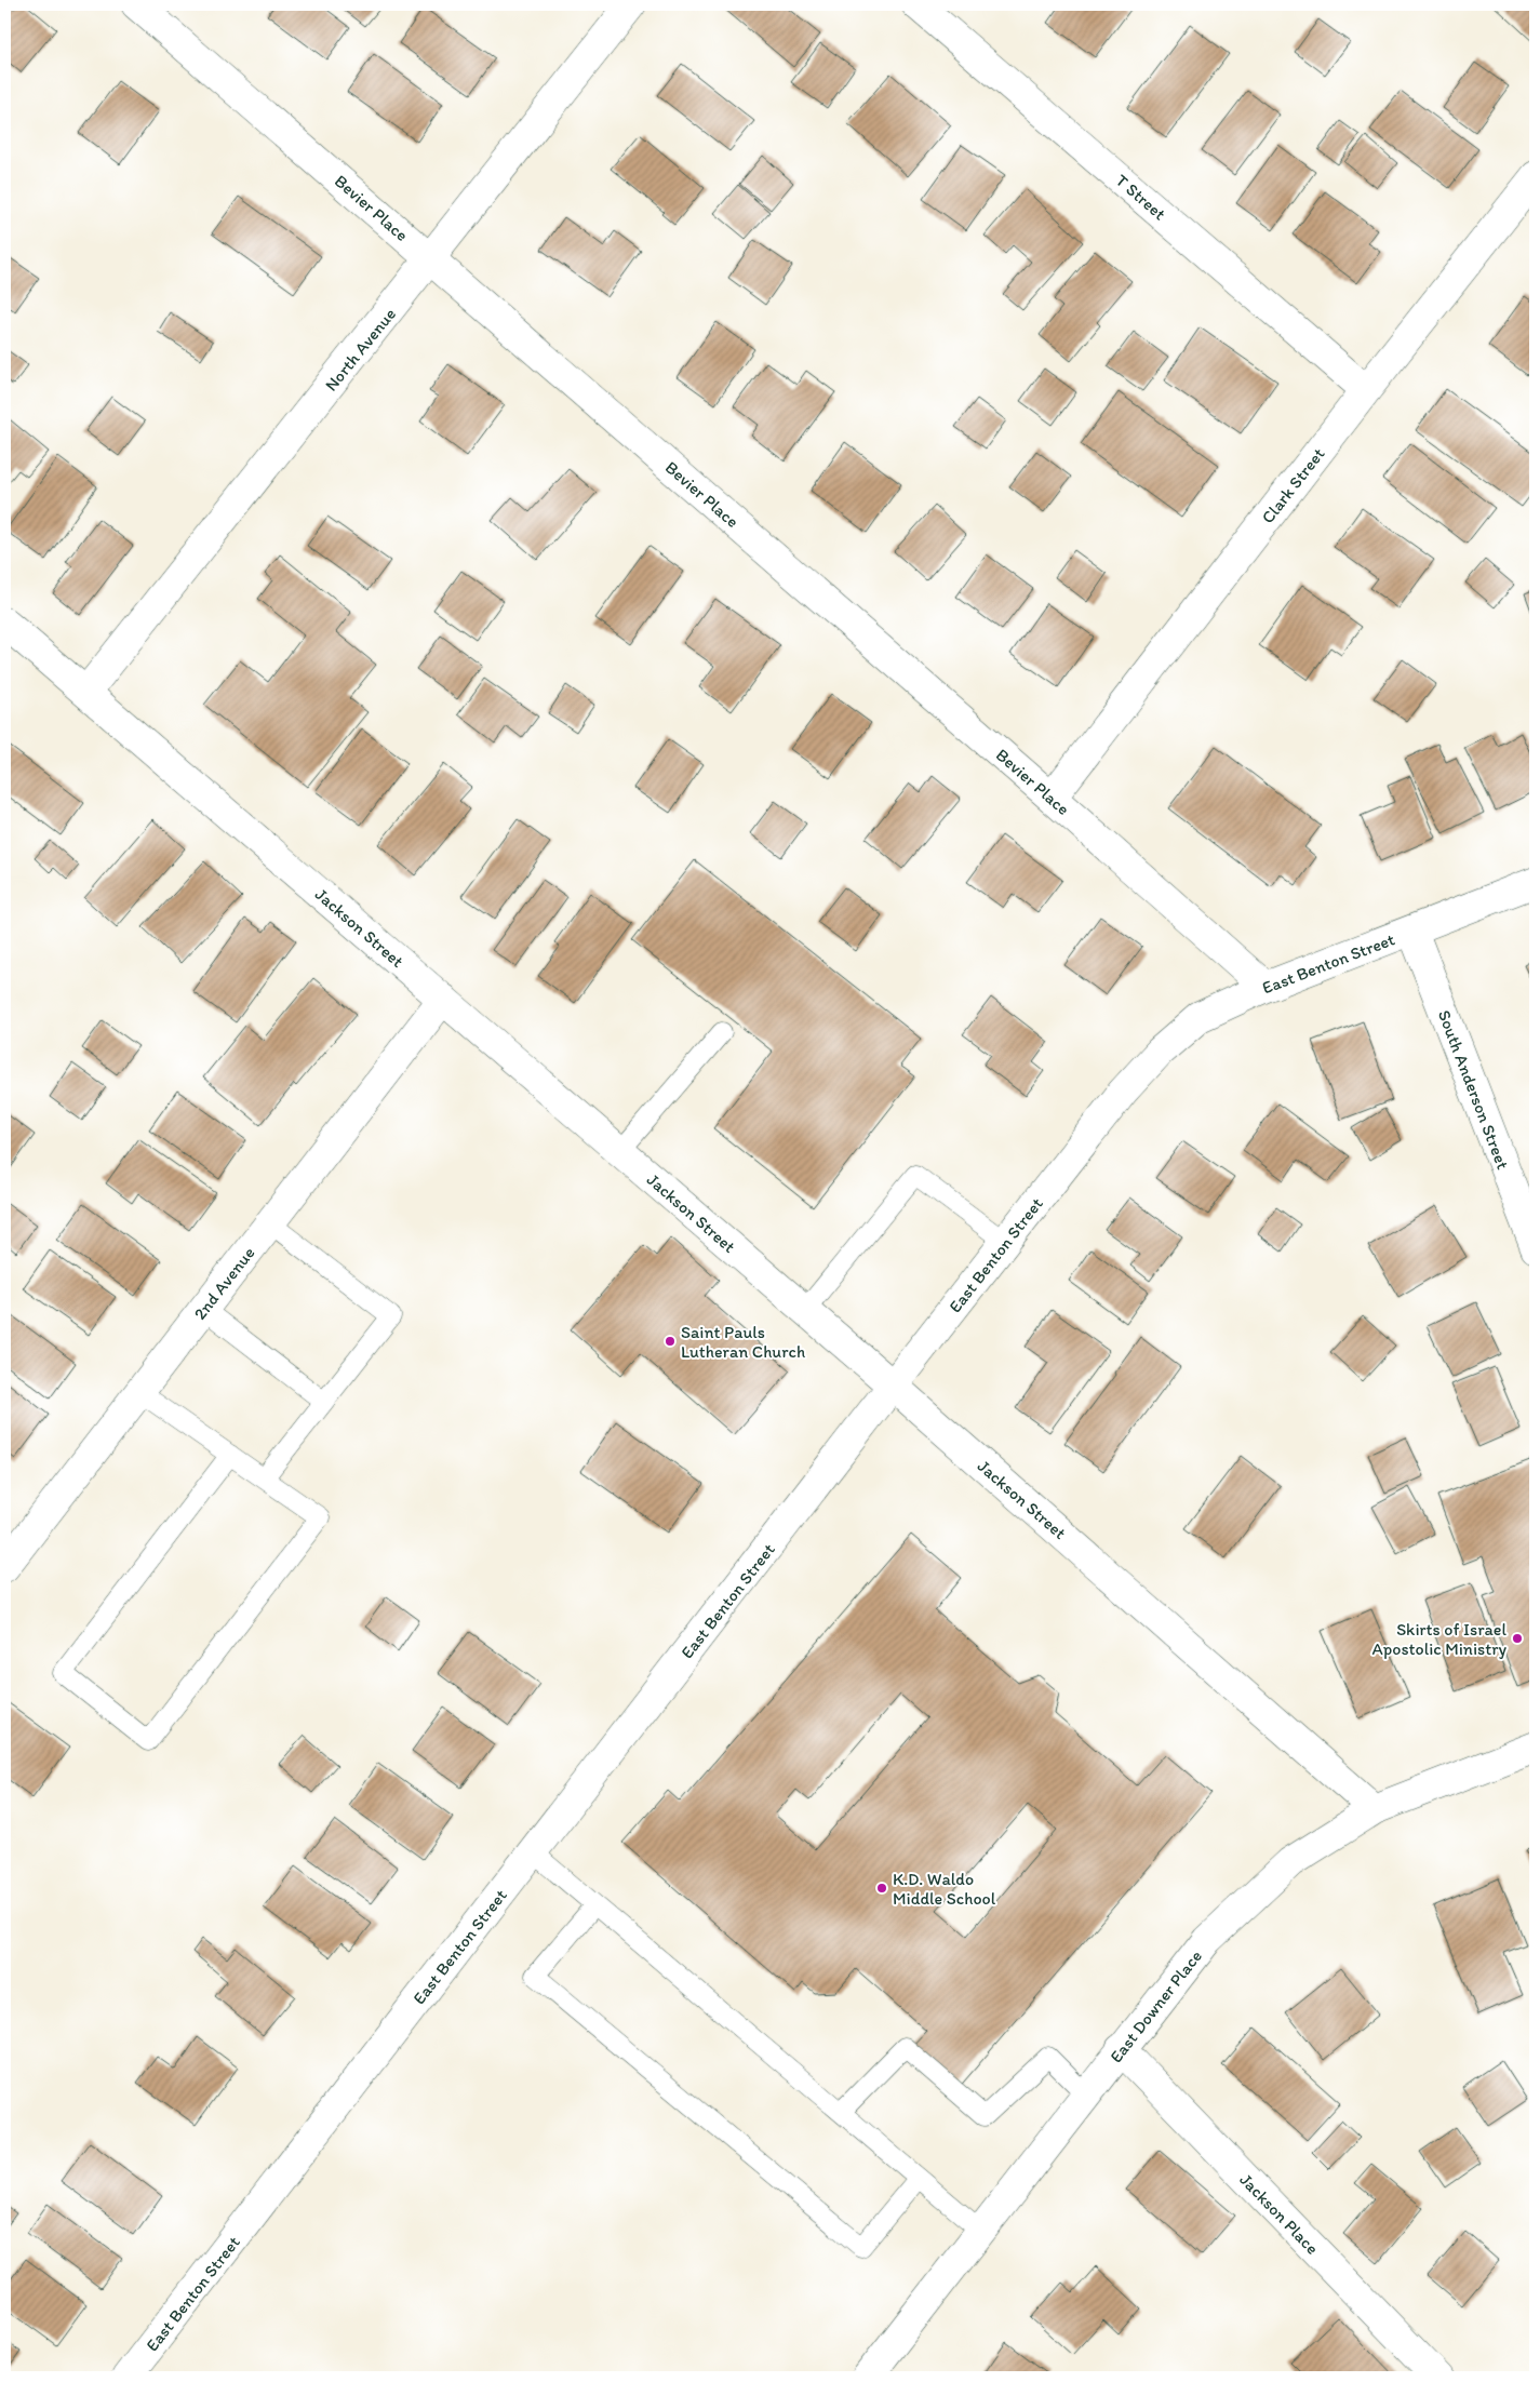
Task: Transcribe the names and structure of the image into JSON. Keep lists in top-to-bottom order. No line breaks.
{"streets":{"street":["T Street","Bevier Place","North Avenue","Clark Street","Jackson Street","East Benton Street","South Anderson Street","2nd Avenue","East Downer Place","Jackson Place"]},"crossings":[["T Street","Clark Street"],["Bevier Place","North Avenue"],["Bevier Place","Clark Street"],["Bevier Place","East Benton Street"],["North Avenue","Jackson Street"],["Jackson Street","East Benton Street"],["Jackson Street","2nd Avenue"],["Jackson Street","East Downer Place"],["East Benton Street","South Anderson Street"],["East Downer Place","Jackson Place"]],"places":["Saint Pauls Lutheran Church","Skirts of Israel Apostolic Ministry","K.D. Waldo Middle School"]}
